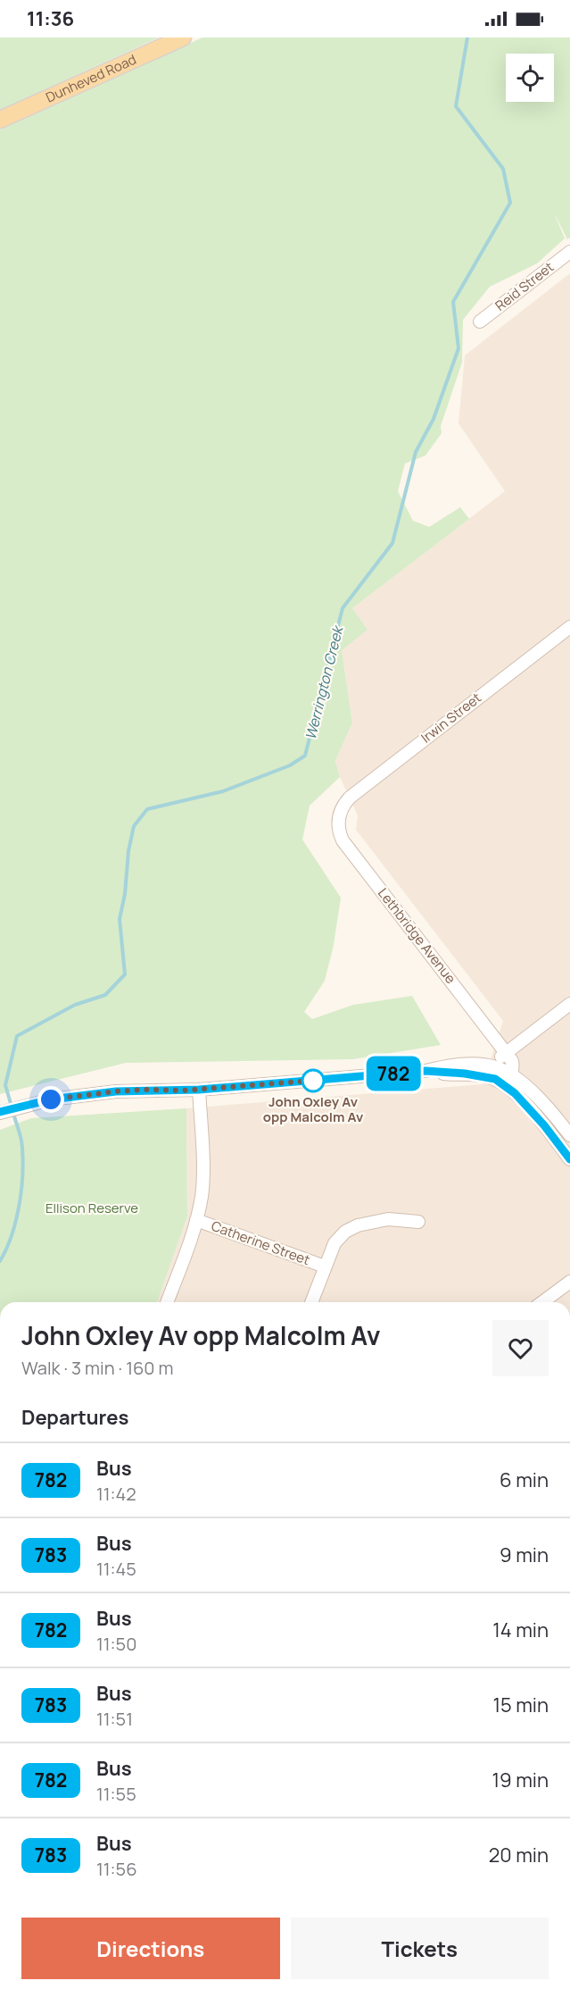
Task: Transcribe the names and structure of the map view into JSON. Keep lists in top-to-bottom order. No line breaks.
{"streets":{"main road":["Dunheved Road"],"street":["Reid Street","Irwin Street","Lethbridge Avenue","Catherine Street"]},"crossings":[["Irwin Street","Lethbridge Avenue"]],"water":["Werrington Creek"],"parks":["Ellison Reserve"],"places":["John Oxley Av opp Malcolm Av"],"lines":["bus line 782"],"page":{"status":"11:36","on_map":"782","heading":[["John Oxley Av opp Malcolm Av","Walk · 3 min · 160 m"],"Departures"],"list":[{"mark":"782","name":"Bus","note":"11:42","value":"6 min"},{"mark":"783","name":"Bus","note":"11:45","value":"9 min"},{"mark":"782","name":"Bus","note":"11:50","value":"14 min"},{"mark":"783","name":"Bus","note":"11:51","value":"15 min"},{"mark":"782","name":"Bus","note":"11:55","value":"19 min"},{"mark":"783","name":"Bus","note":"11:56","value":"20 min"}],"buttons":["Directions","Tickets"]}}
